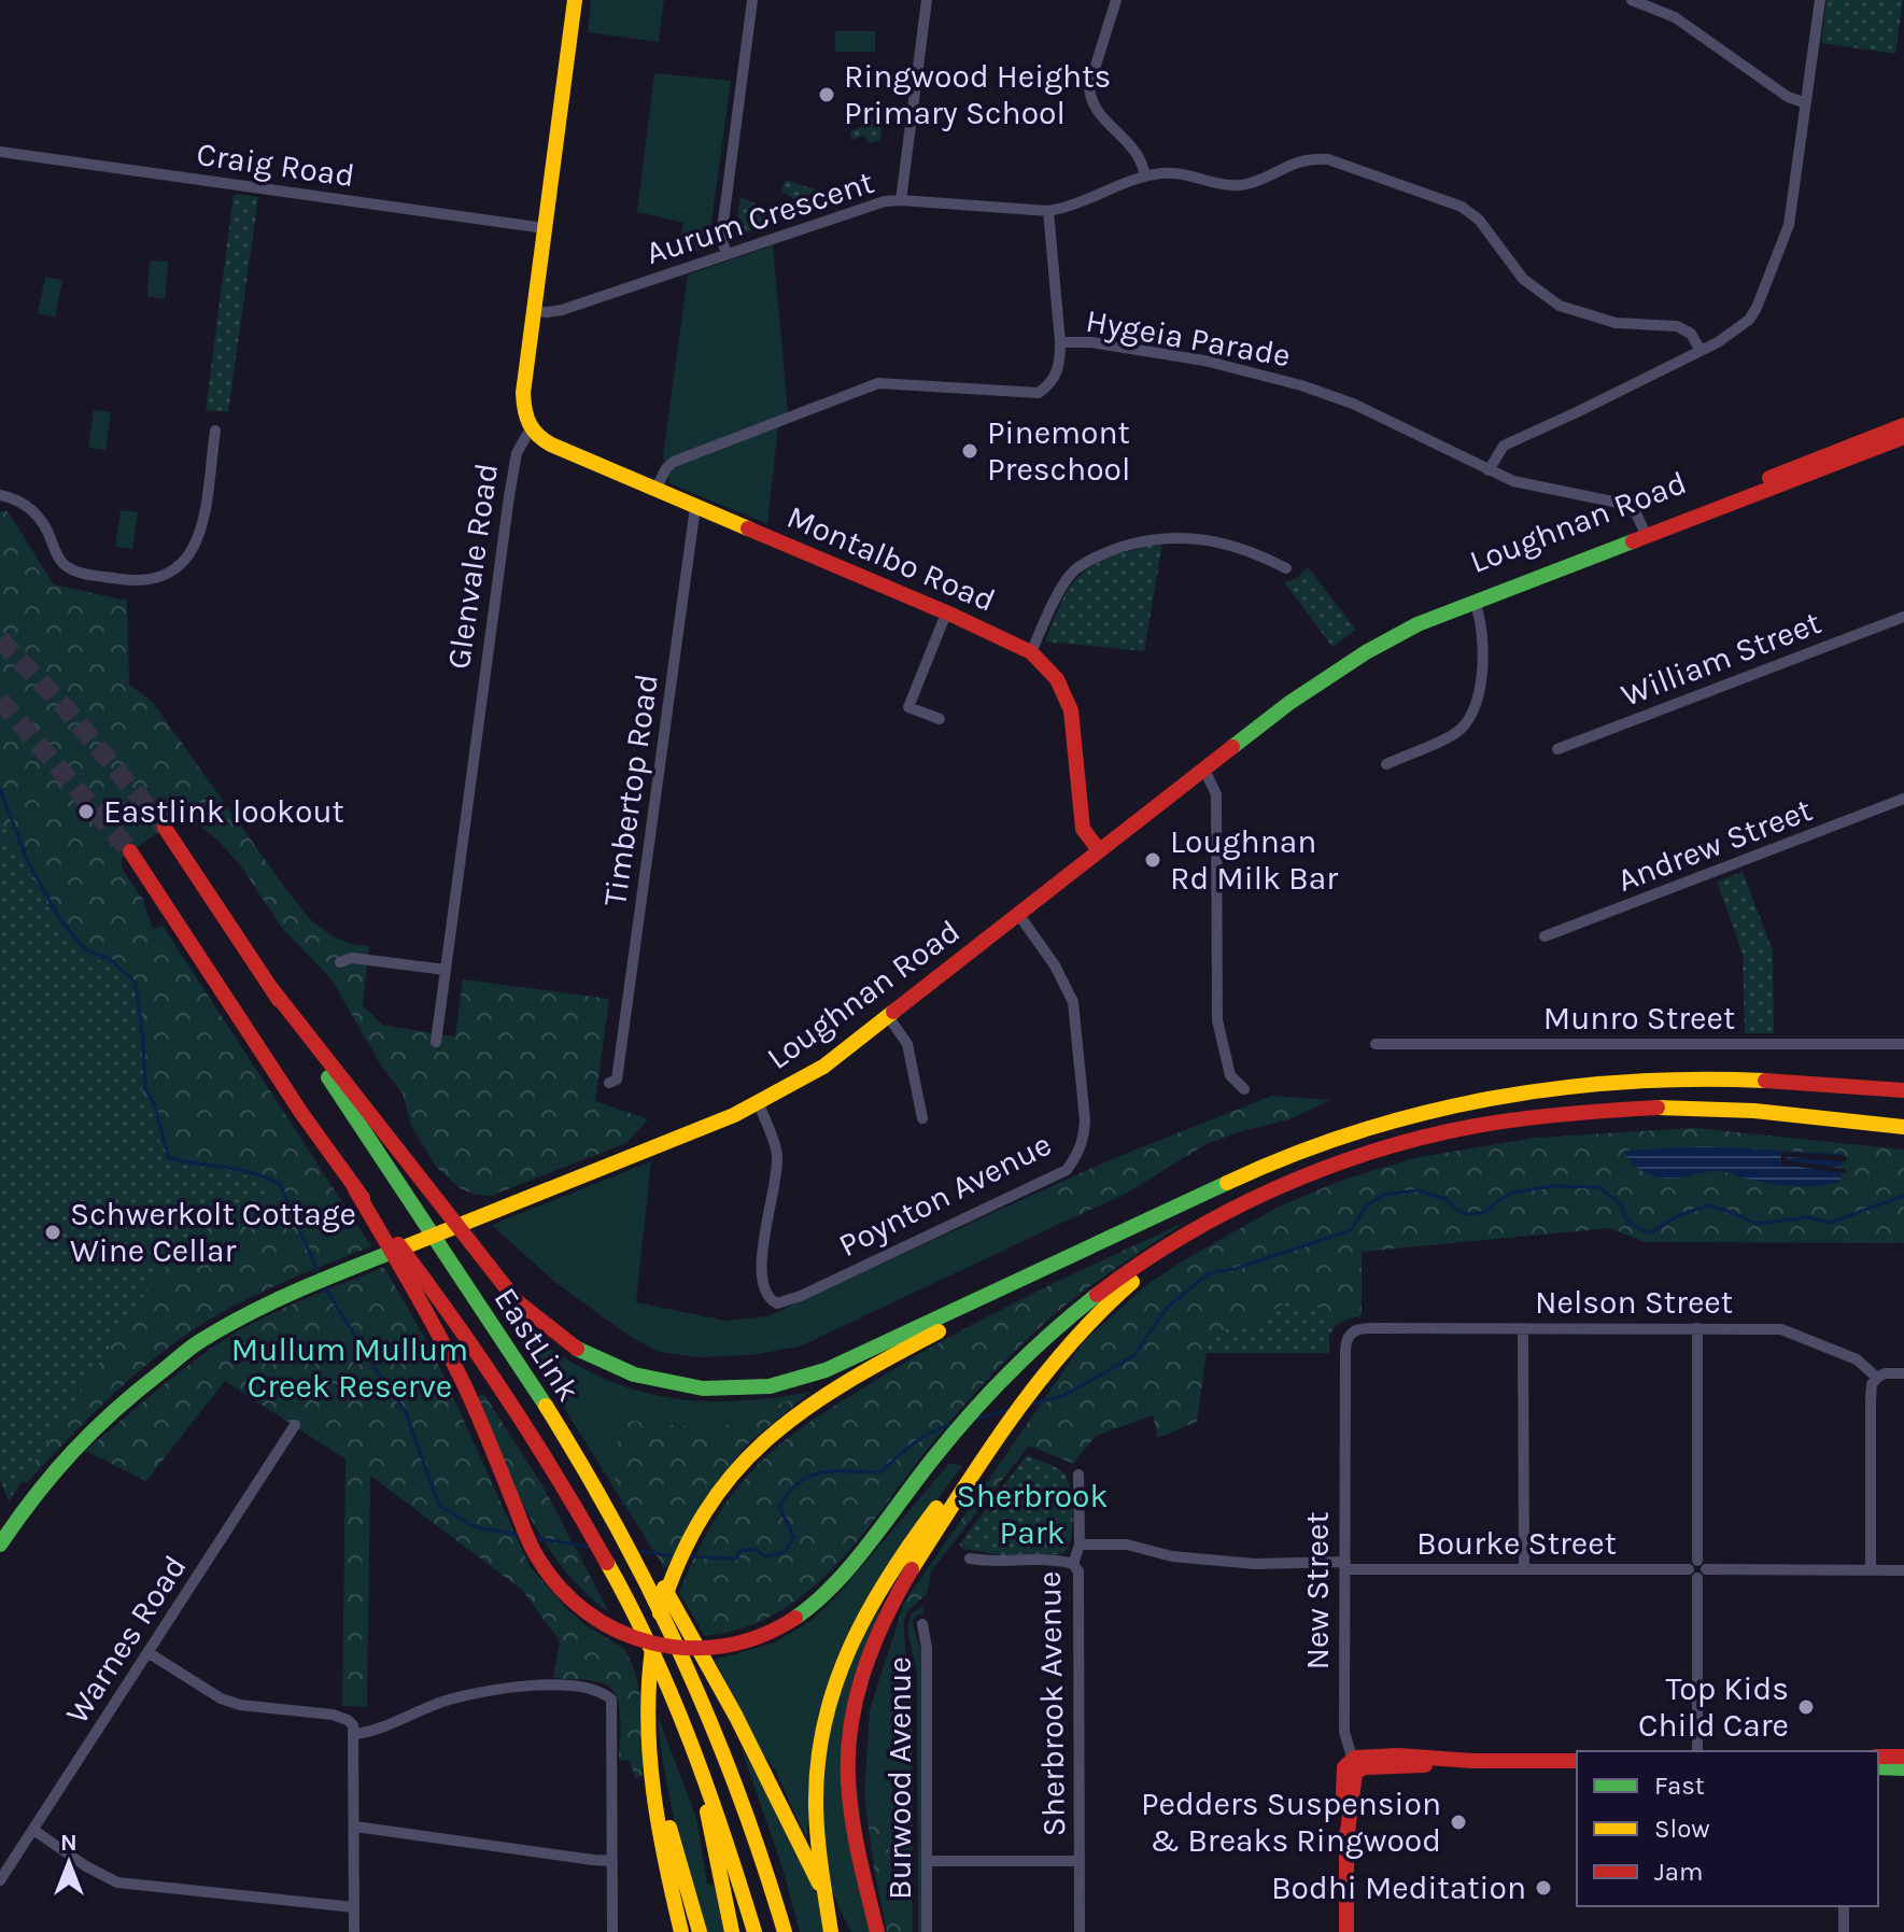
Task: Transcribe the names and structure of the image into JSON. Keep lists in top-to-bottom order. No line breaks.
{"streets":{"main road":["Loughnan Road","Montalbo Road","Glenvale Road","EastLink","New Street"],"street":["Craig Road","Aurum Crescent","Hygeia Parade","William Street","Timbertop Road","Andrew Street","Munro Street","Poynton Avenue","Nelson Street","Bourke Street","Warnes Road","Sherbrook Avenue","Burwood Avenue"]},"crossings":[["Craig Road","Glenvale Road"],["Aurum Crescent","Glenvale Road"],["Hygeia Parade","Loughnan Road"],["Hygeia Parade","Montalbo Road"],["Loughnan Road","Montalbo Road"],["Loughnan Road","Poynton Avenue"],["Montalbo Road","Glenvale Road"],["Montalbo Road","Timbertop Road"],["Nelson Street","New Street"],["Bourke Street","New Street"],["Bourke Street","Sherbrook Avenue"]],"parks":["Mullum Mullum Creek Reserve","Sherbrook Park"],"places":["Ringwood Heights Primary School","Pinemont Preschool","Eastlink lookout","Loughnan Rd Milk Bar","Schwerkolt Cottage Wine Cellar","Top Kids Child Care","Pedders Suspension & Breaks Ringwood","Bodhi Meditation"],"legend":["Fast","Slow","Jam"],"north":"top"}
